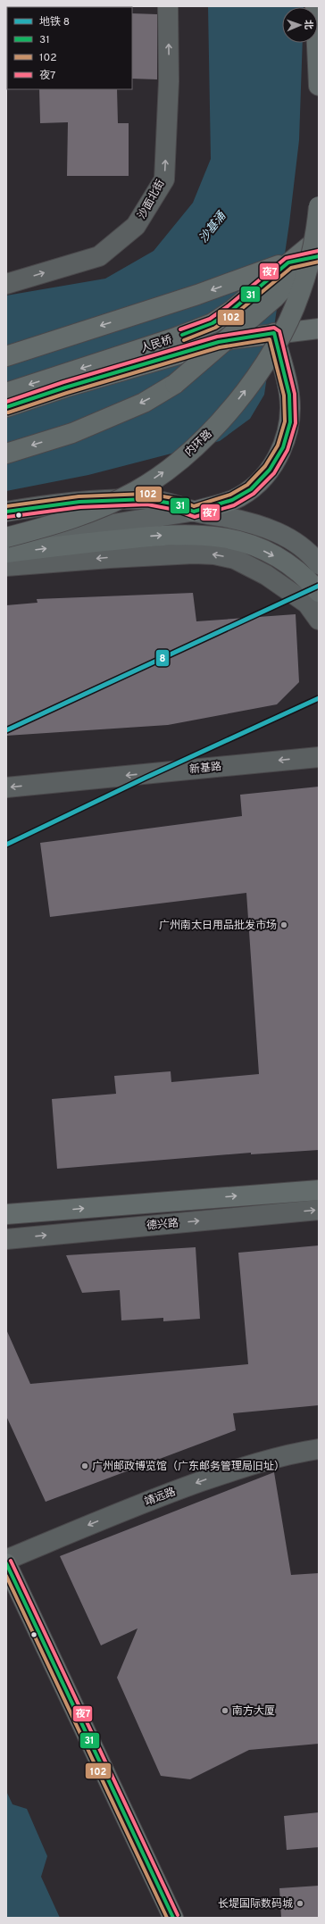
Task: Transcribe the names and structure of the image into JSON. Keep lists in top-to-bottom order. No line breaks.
{"streets":{"highway":["内环路"],"main road":["人民桥"],"street":["沙面北街","新基路","德兴路","靖远路"]},"one_way":["沙面北街","新基路","德兴路","靖远路"],"water":["沙基涌"],"places":["广州南太日用品批发市场","广州邮政博览馆（广东邮务管理局旧址）","南方大厦","长堤国际数码城"],"lines":["transit line 夜7","transit line 31","transit line 102","metro line 8"],"legend":["地铁 8","31","102","夜7"],"north":"right"}
